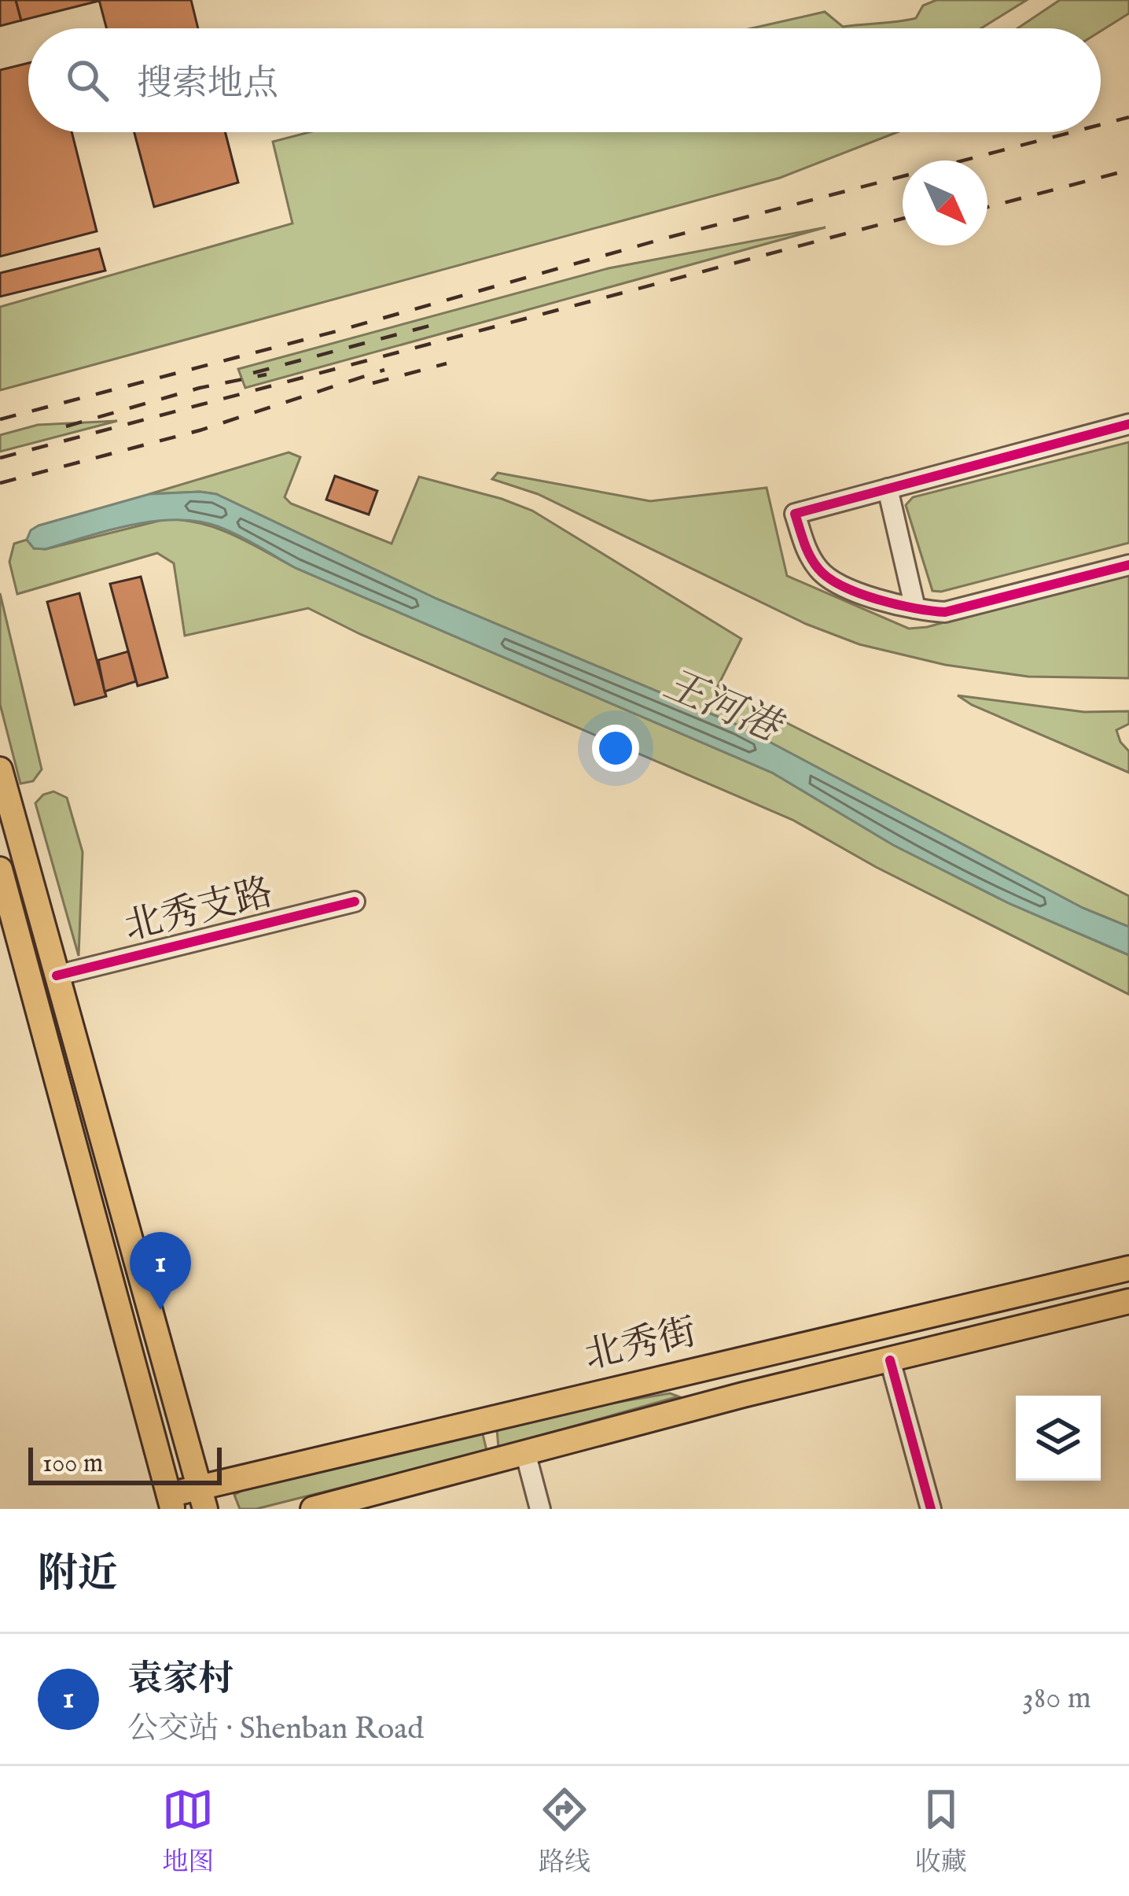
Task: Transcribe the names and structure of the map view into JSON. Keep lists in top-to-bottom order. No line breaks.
{"streets":{"main road":["北秀街"],"street":["北秀支路"]},"water":["王河港"],"scale_bar":"100 m","north":"bottom right","page":{"search":"搜索地点","pins":"1","scale":"100 m","heading":"附近","list":[{"mark":"1","name":"袁家村","note":"公交站 · Shenban Road","value":"380 m"}],"nav":["地图","路线","收藏"]}}
